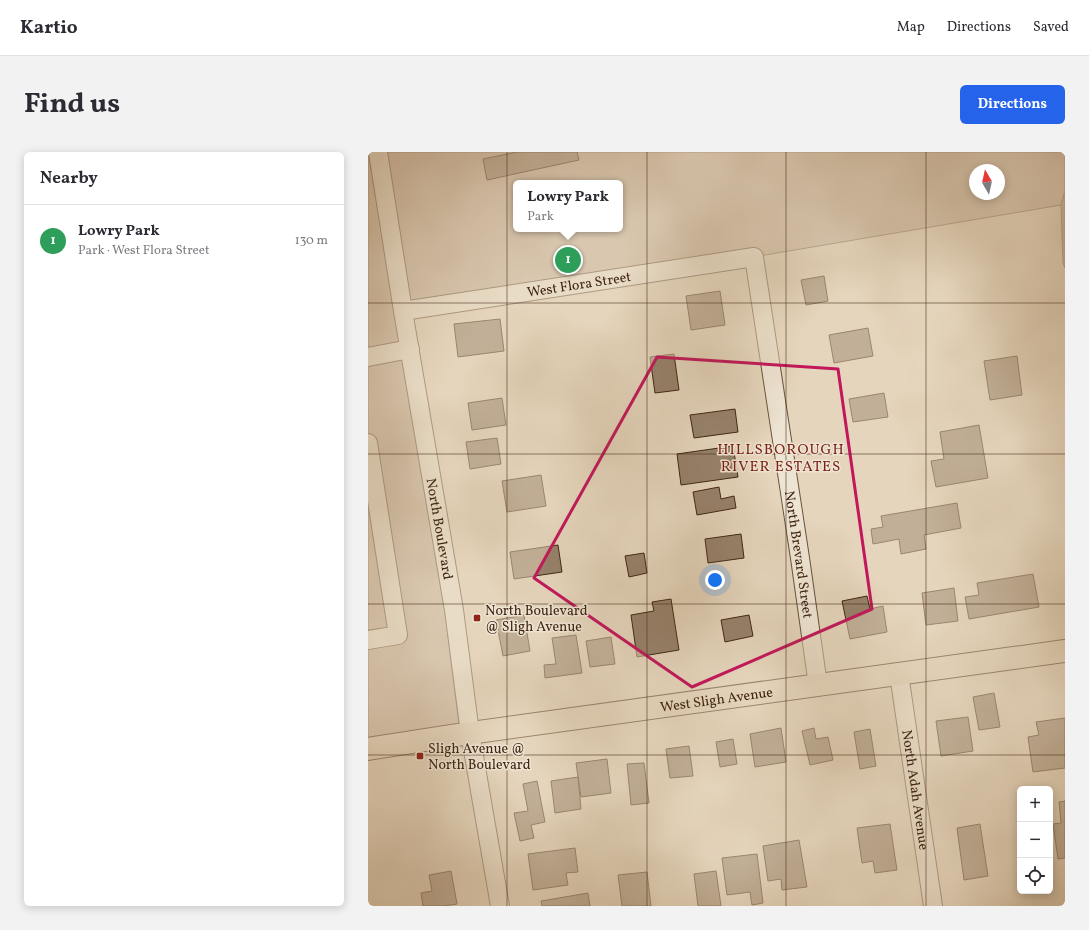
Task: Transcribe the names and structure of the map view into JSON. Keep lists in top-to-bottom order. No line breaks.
{"streets":{"main road":["West Sligh Avenue"],"street":["West Flora Street","North Boulevard","North Brevard Street","North Adah Avenue"]},"crossings":[["West Flora Street","North Boulevard"],["West Flora Street","North Brevard Street"],["North Boulevard","West Sligh Avenue"],["North Brevard Street","West Sligh Avenue"],["West Sligh Avenue","North Adah Avenue"]],"districts":["HILLSBOROUGH RIVER ESTATES"],"places":{"transit":["North Boulevard @ Sligh Avenue","Sligh Avenue @ North Boulevard"]},"north":"top","page":{"header":"Kartio","nav":["Map","Directions","Saved"],"title":"Find us","buttons":"Directions","heading":"Nearby","popup":["Lowry Park","Park"],"list":[{"mark":"1","name":"Lowry Park","note":"Park · West Flora Street","value":"130 m"}],"pins":"1","map_buttons":["+","−"]}}
